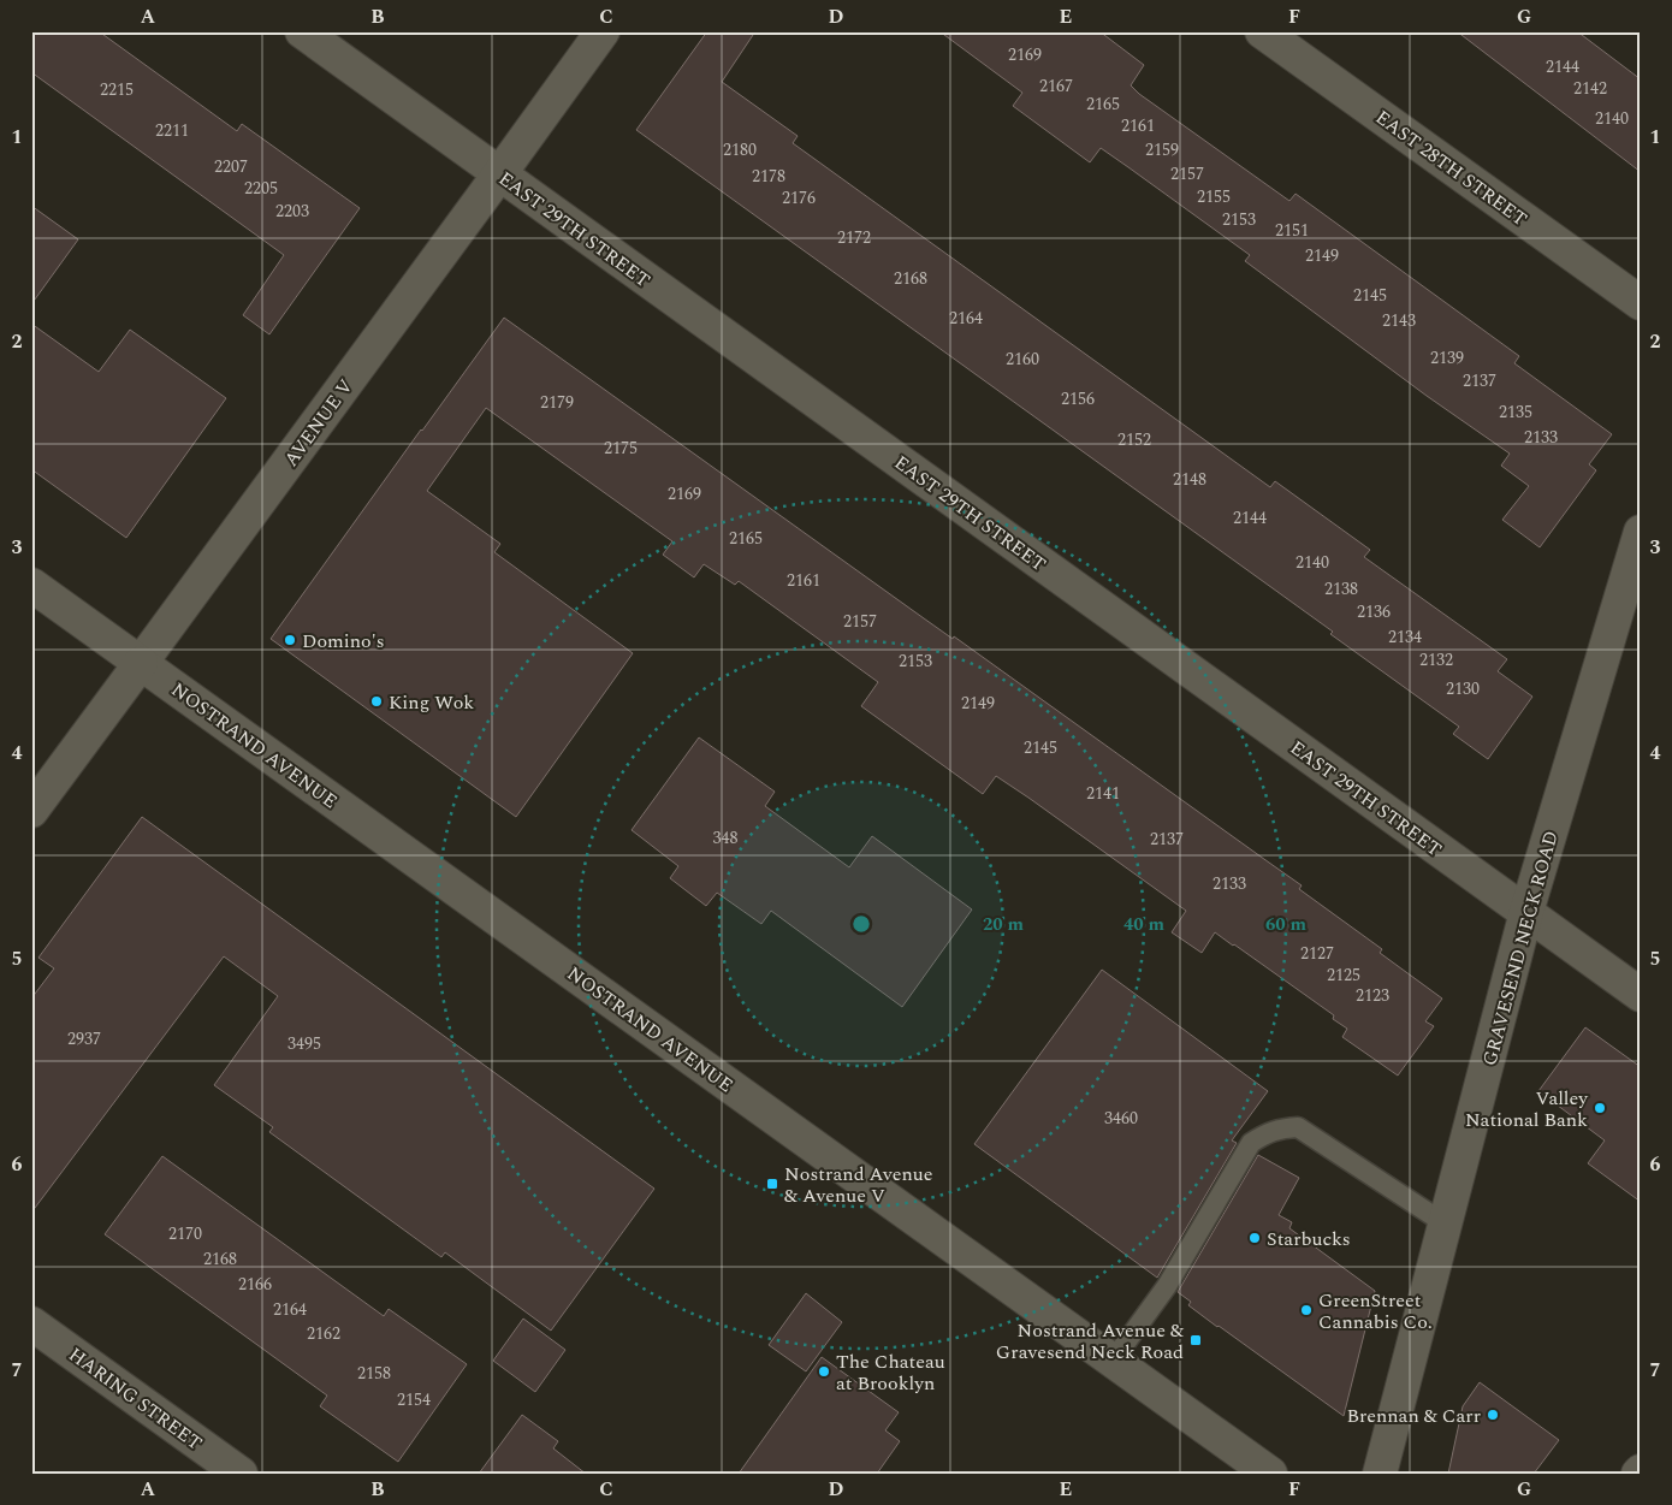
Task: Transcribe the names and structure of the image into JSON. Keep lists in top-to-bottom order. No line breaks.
{"streets":{"street":["EAST 28TH STREET","EAST 29TH STREET","AVENUE V","NOSTRAND AVENUE","GRAVESEND NECK ROAD","HARING STREET"]},"crossings":[["EAST 29TH STREET","AVENUE V"],["EAST 29TH STREET","GRAVESEND NECK ROAD"],["AVENUE V","NOSTRAND AVENUE"]],"places":{"other":["Domino's","King Wok","Valley National Bank","Starbucks","GreenStreet Cannabis Co.","The Chateau at Brooklyn","Brennan & Carr"],"transit":["Nostrand Avenue & Avenue V","Nostrand Avenue & Gravesend Neck Road"]},"house_numbers":["2169","2144","2167","2142","2215","2165","2140","2161","2211","2180","2159","2207","2157","2178","2205","2155","2176","2203","2153","2151","2172","2149","2168","2145","2164","2143","2139","2160","2137","2156","2179","2135","2133","2152","2175","2148","2169","2144","2165","2140","2161","2138","2136","2157","2134","2132","2153","2130","2149","2145","2141","348","2137","2133","2127","2125","2123","2937","3495","3460","2170","2168","2166","2164","2162","2158","2154"],"grid":{"columns":["A","B","C","D","E","F","G"],"rows":["1","2","3","4","5","6","7"]},"rings":["20 m","40 m","60 m"]}
